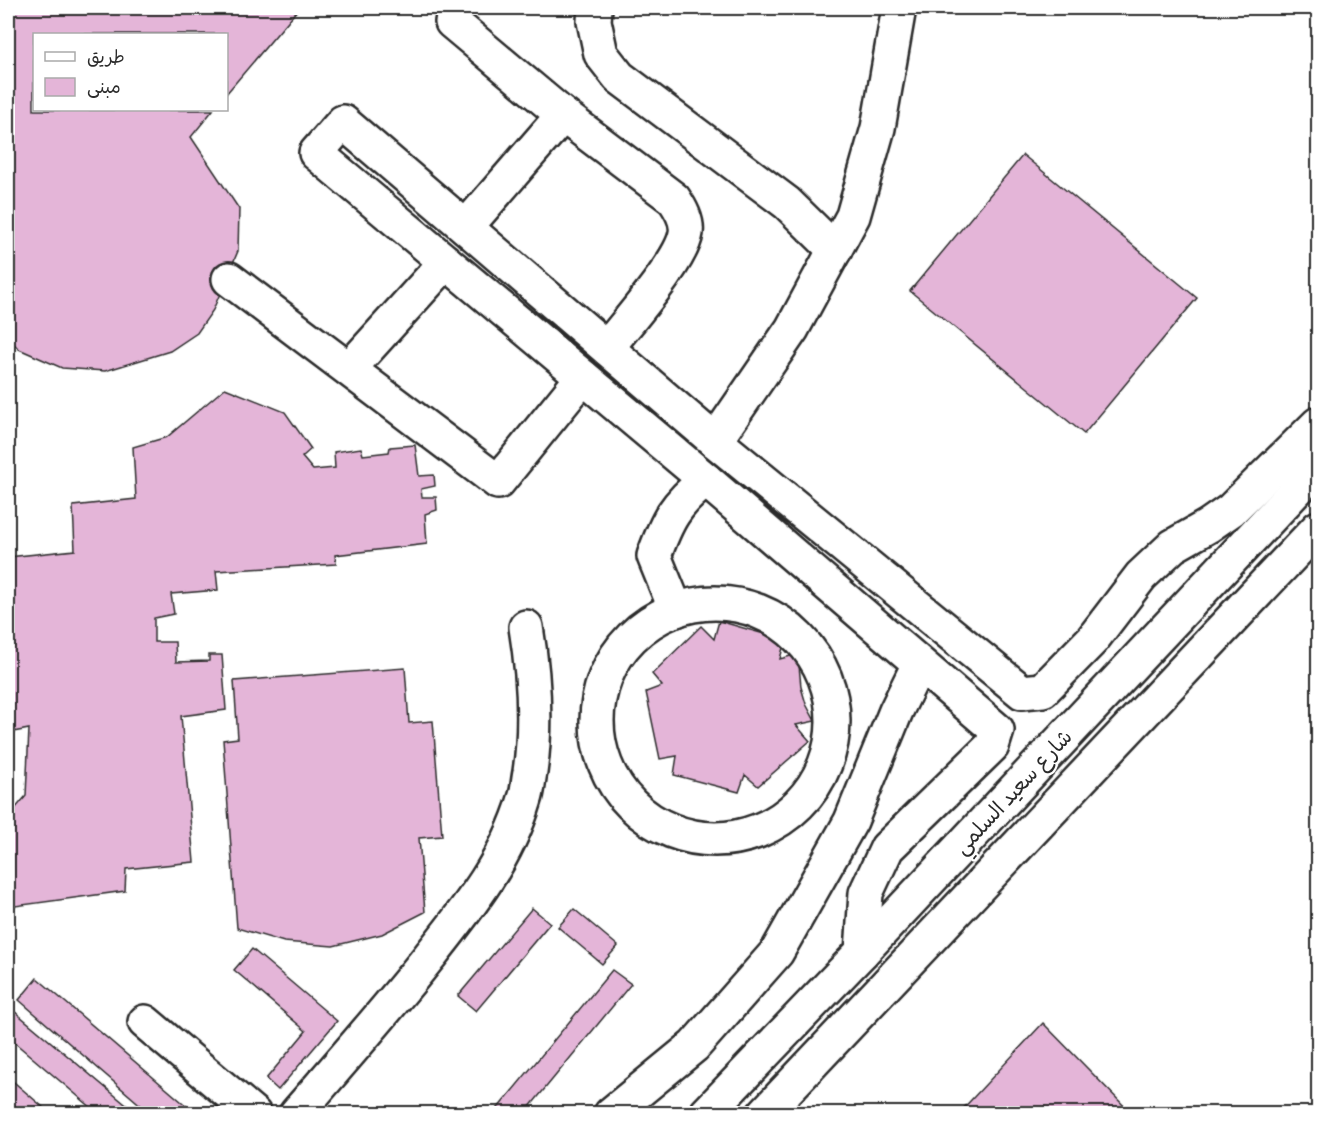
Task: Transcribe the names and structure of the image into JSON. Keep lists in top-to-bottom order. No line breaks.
{"streets":{"street":["شارع سعيد السلمي"]},"legend":["طريق","مبنى"]}
